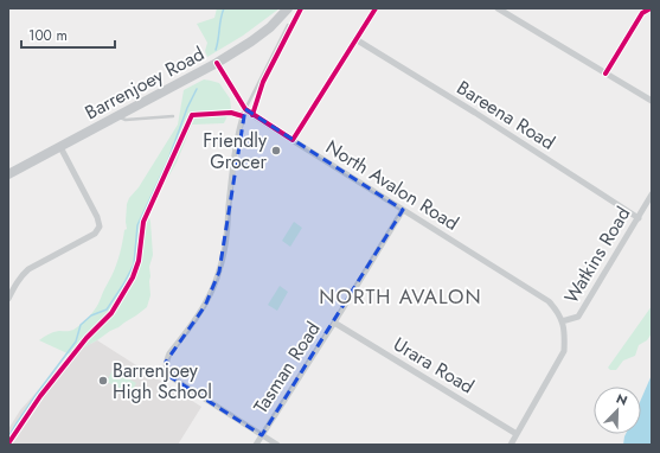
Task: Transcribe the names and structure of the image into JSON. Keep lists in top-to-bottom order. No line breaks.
{"streets":{"main road":["Barrenjoey Road"],"street":["Bareena Road","North Avalon Road","Watkins Road","Urara Road","Tasman Road"]},"crossings":[["Barrenjoey Road","North Avalon Road"],["Bareena Road","Watkins Road"],["North Avalon Road","Watkins Road"],["North Avalon Road","Tasman Road"],["Urara Road","Tasman Road"]],"districts":["NORTH AVALON"],"places":["Friendly Grocer","Barrenjoey High School"],"scale_bar":"100 m","north":"top right"}
